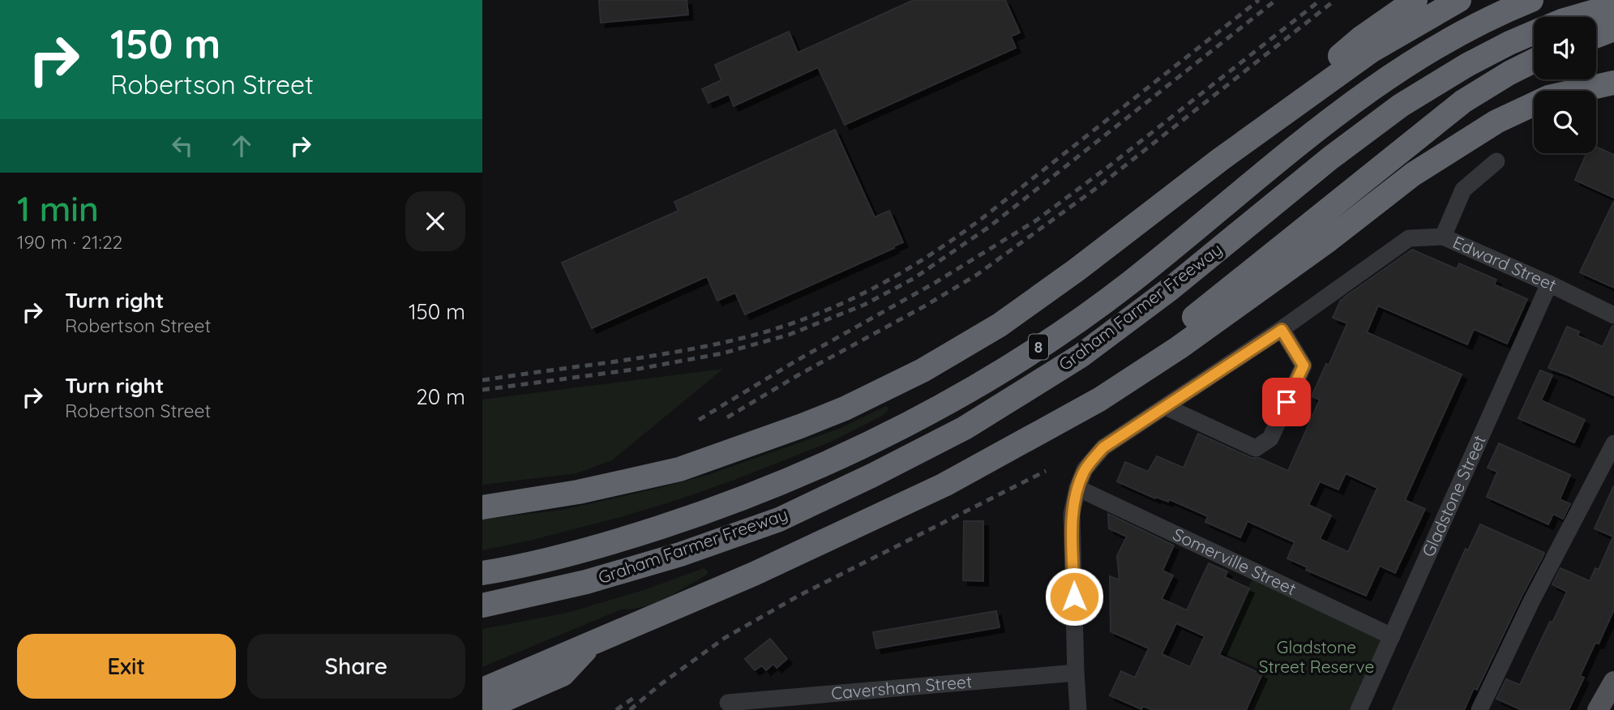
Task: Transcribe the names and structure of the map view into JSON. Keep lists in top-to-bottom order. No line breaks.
{"streets":{"highway":["Graham Farmer Freeway","8"],"street":["Edward Street","Gladstone Street","Somerville Street","Caversham Street"]},"crossings":[["Edward Street","Gladstone Street"],["Edward Street","Somerville Street"],["Edward Street","Caversham Street"],["Gladstone Street","Somerville Street"]],"parks":["Gladstone Street Reserve"],"page":{"turn":["150 m","Robertson Street"],"heading":["1 min","190 m · 21:22"],"list":[{"name":"Turn right","note":"Robertson Street","value":"150 m"},{"name":"Turn right","note":"Robertson Street","value":"20 m"}],"buttons":["Exit","Share"]}}
